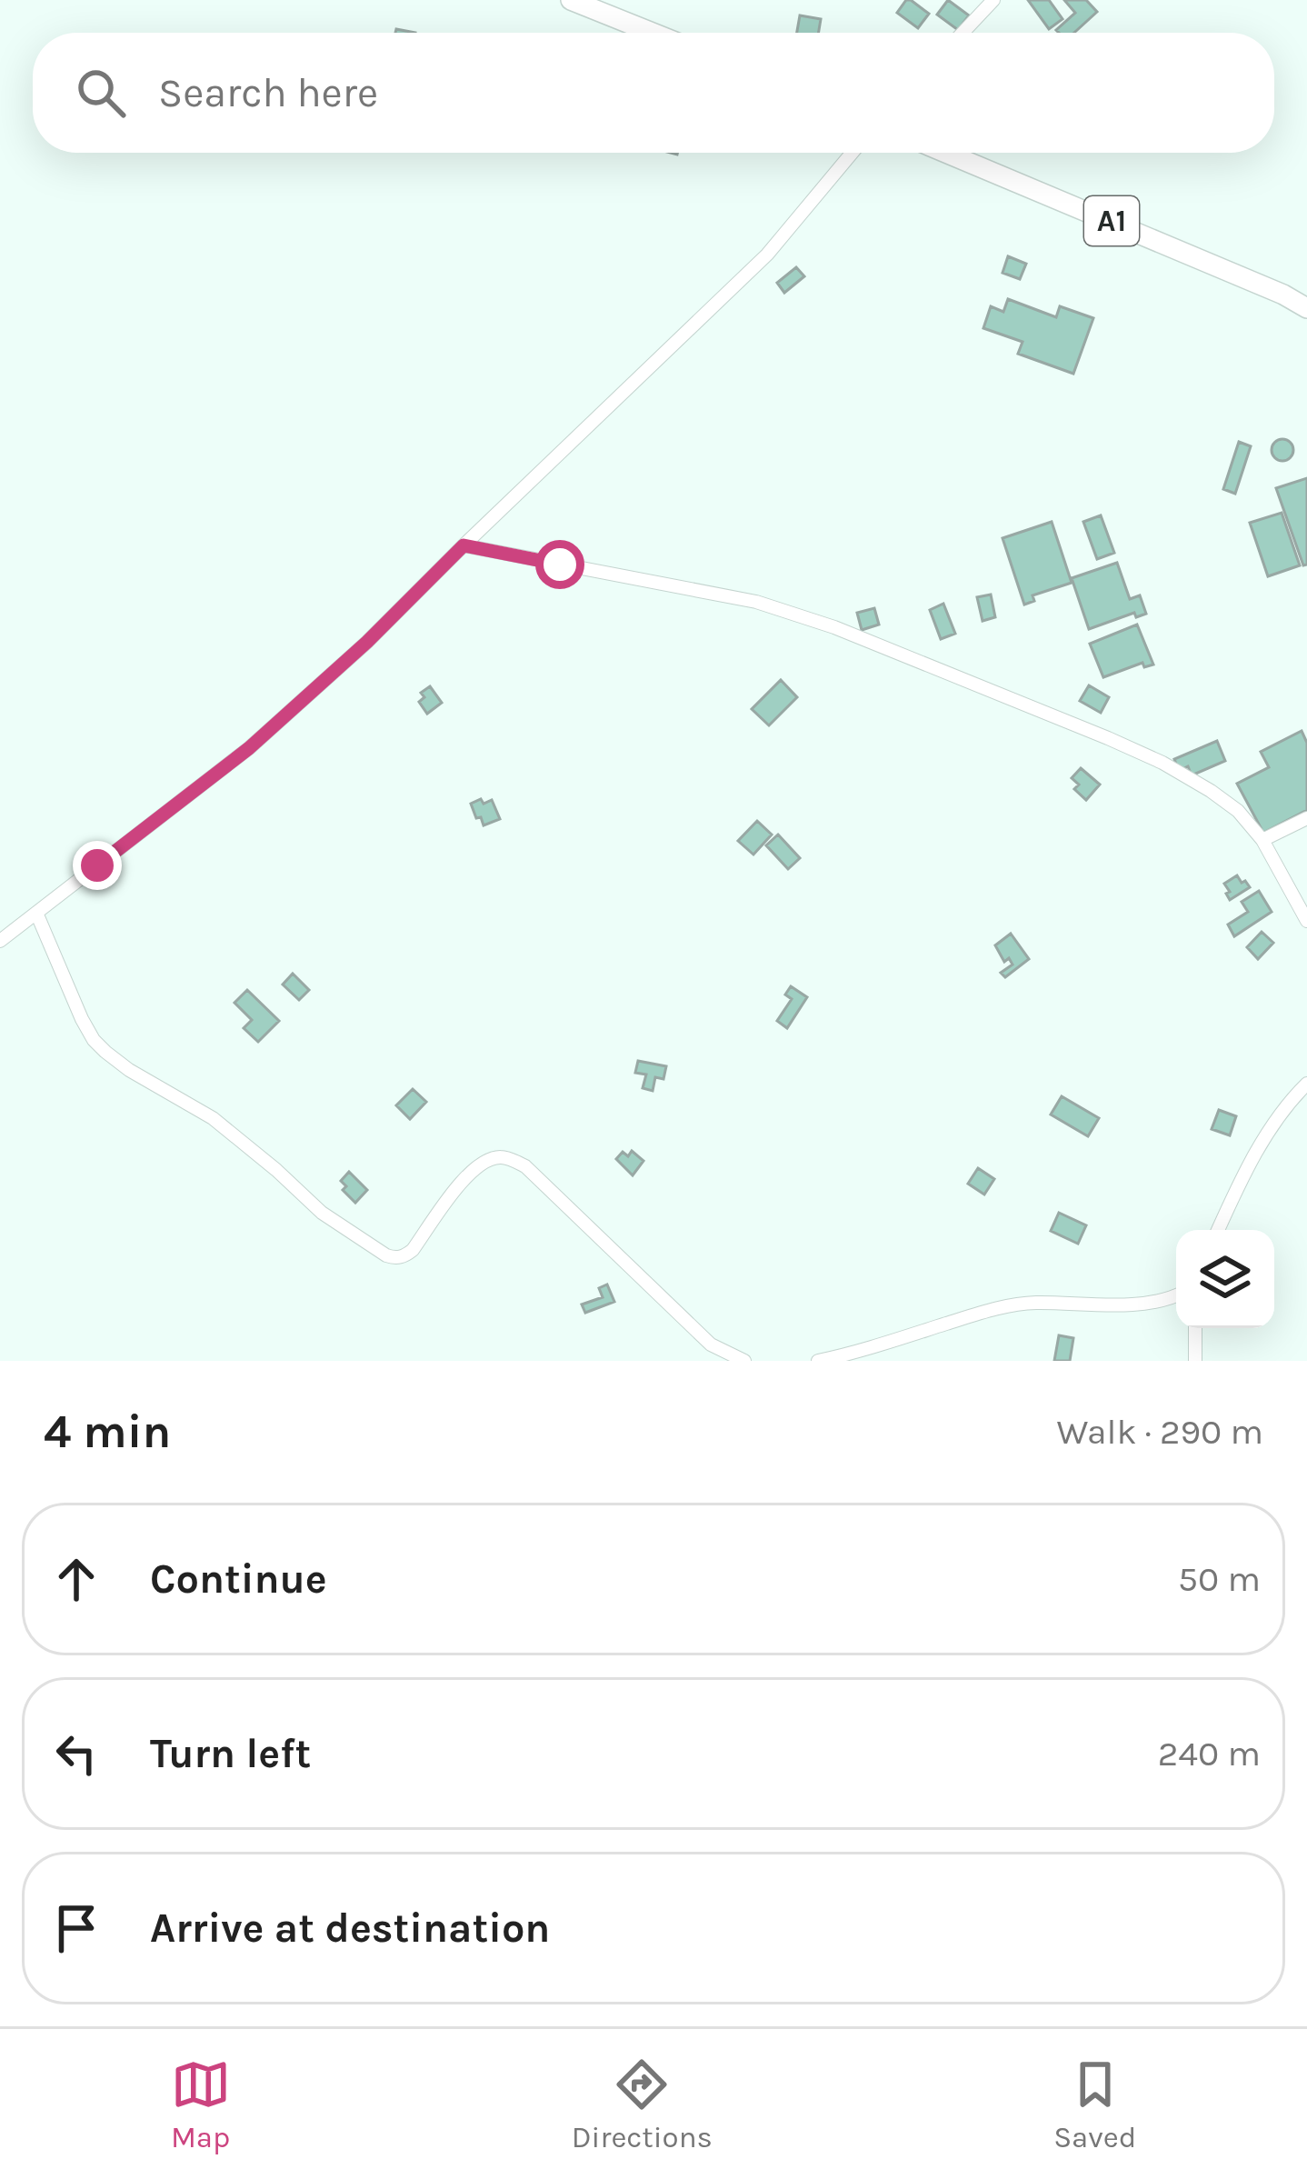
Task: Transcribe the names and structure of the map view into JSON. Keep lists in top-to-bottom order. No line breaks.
{"streets":{"highway":["A1"]},"page":{"search":"Search here","heading":["4 min","Walk · 290 m"],"list":[["Continue","50 m"],["Turn left","240 m"],"Arrive at destination"],"nav":["Map","Directions","Saved"]}}
